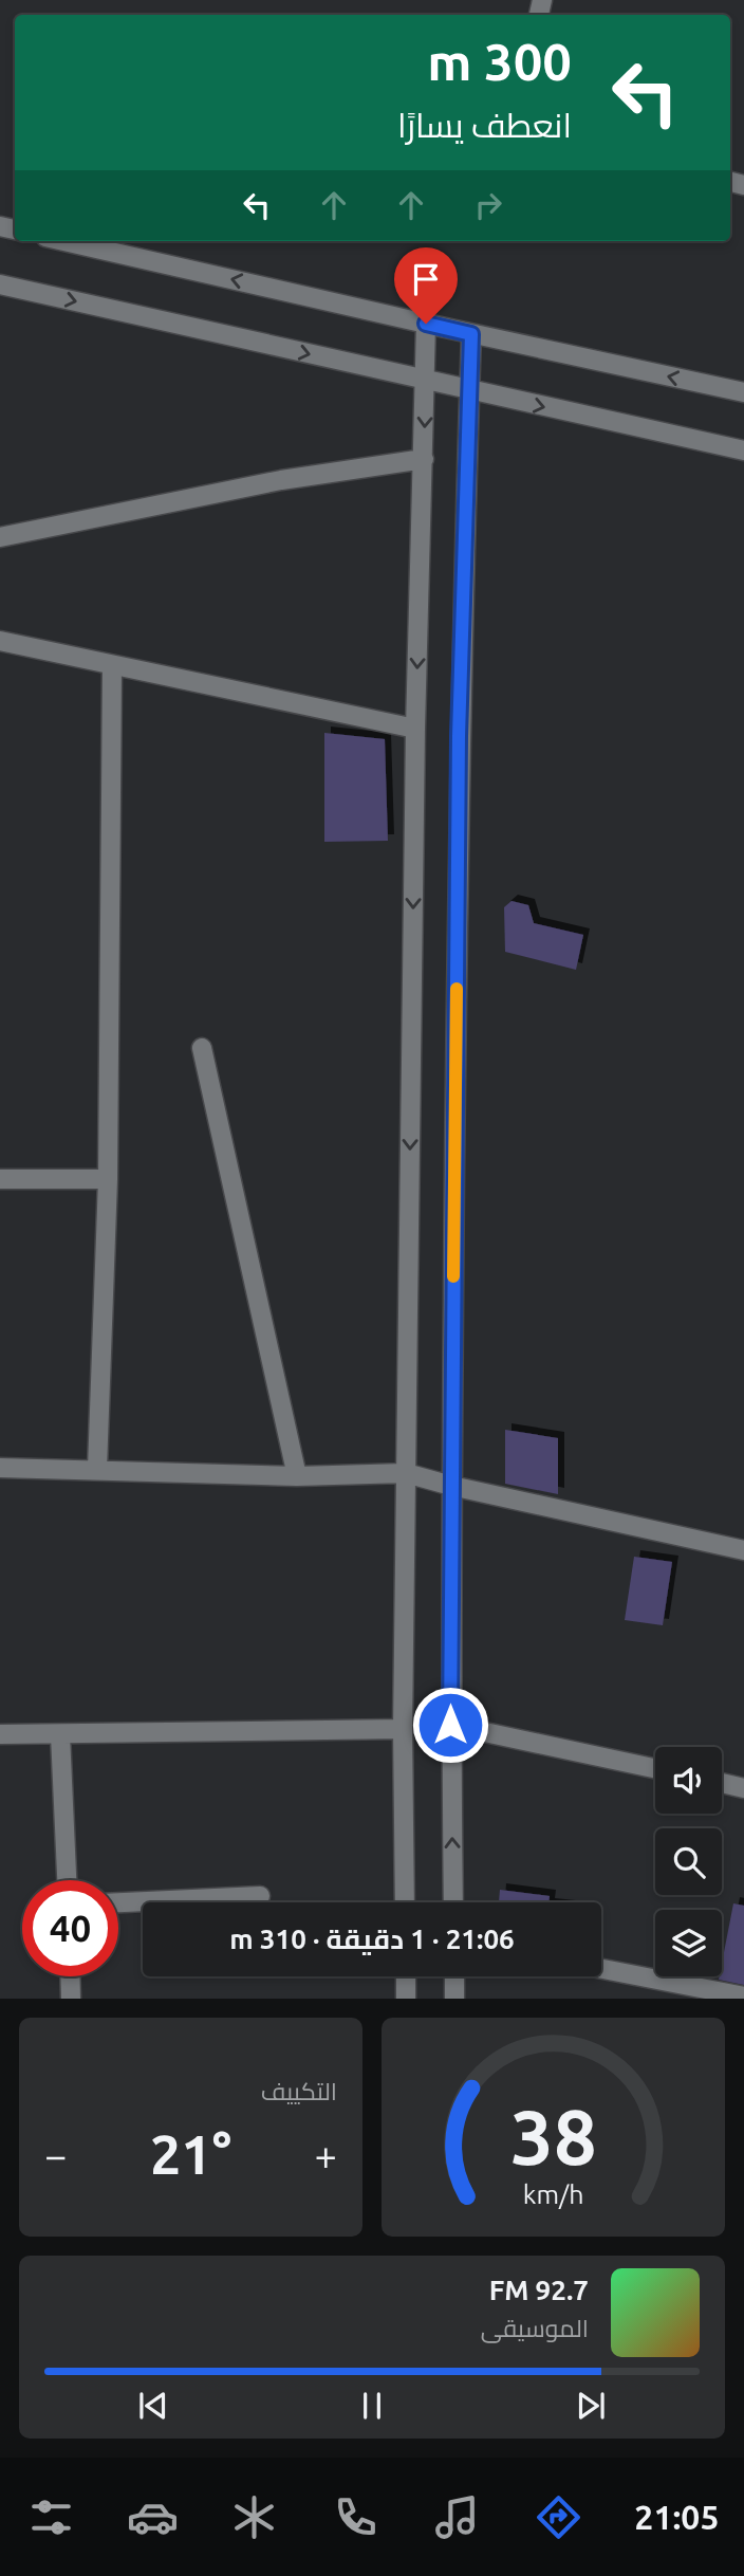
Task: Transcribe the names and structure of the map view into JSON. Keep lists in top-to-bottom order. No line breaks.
{"page":{"turn":["300 m","انعطف يسارًا"],"limit":"40","trip":"21:06 · 1 دقيقة · 310 m","tile":"التكييف","heat":["−","21°","+"],"song":["92.7 FM","الموسيقى"],"tabs":"21:05","gauge":["38","km/h"]}}
